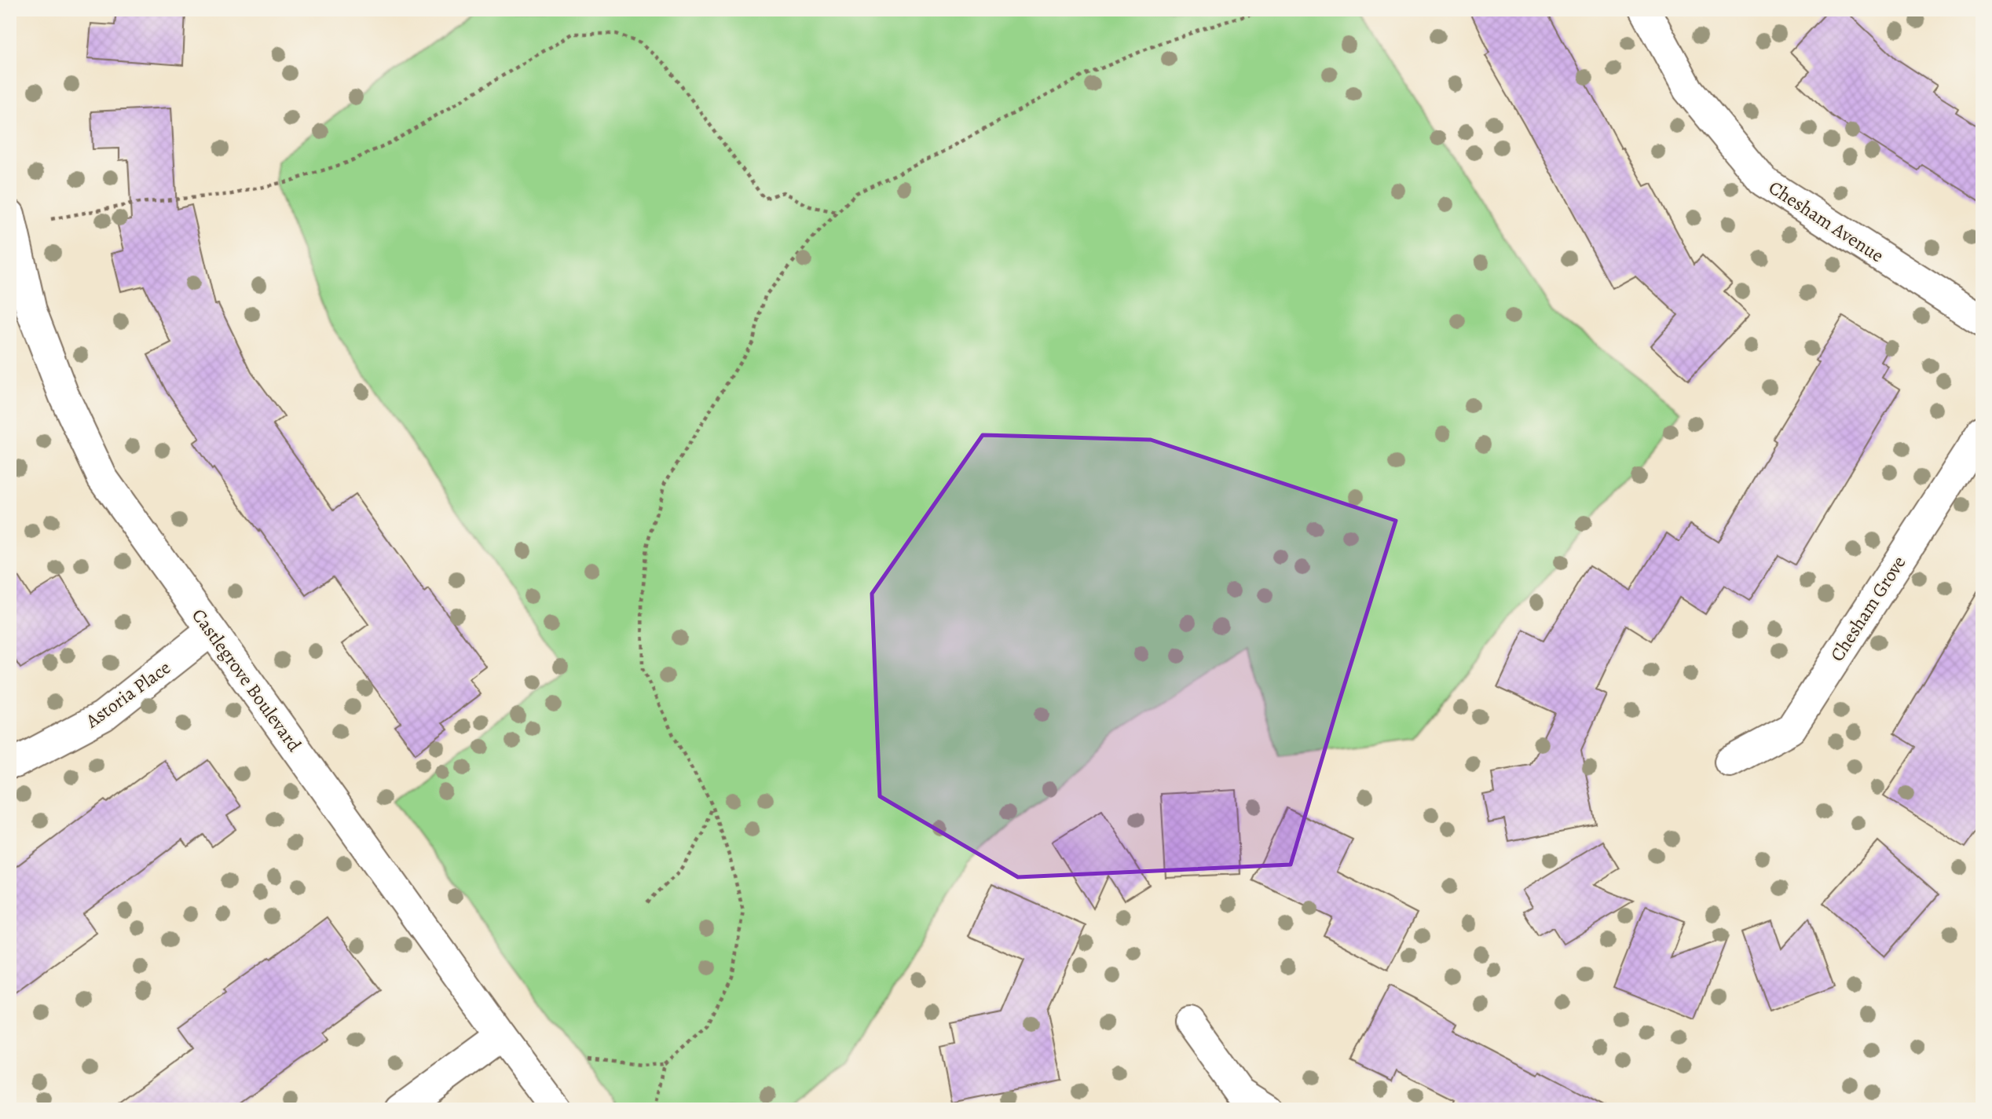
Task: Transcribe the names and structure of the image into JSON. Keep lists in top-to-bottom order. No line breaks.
{"streets":{"street":["Chesham Avenue","Chesham Grove","Castlegrove Boulevard","Astoria Place"]},"crossings":[["Castlegrove Boulevard","Astoria Place"]]}
